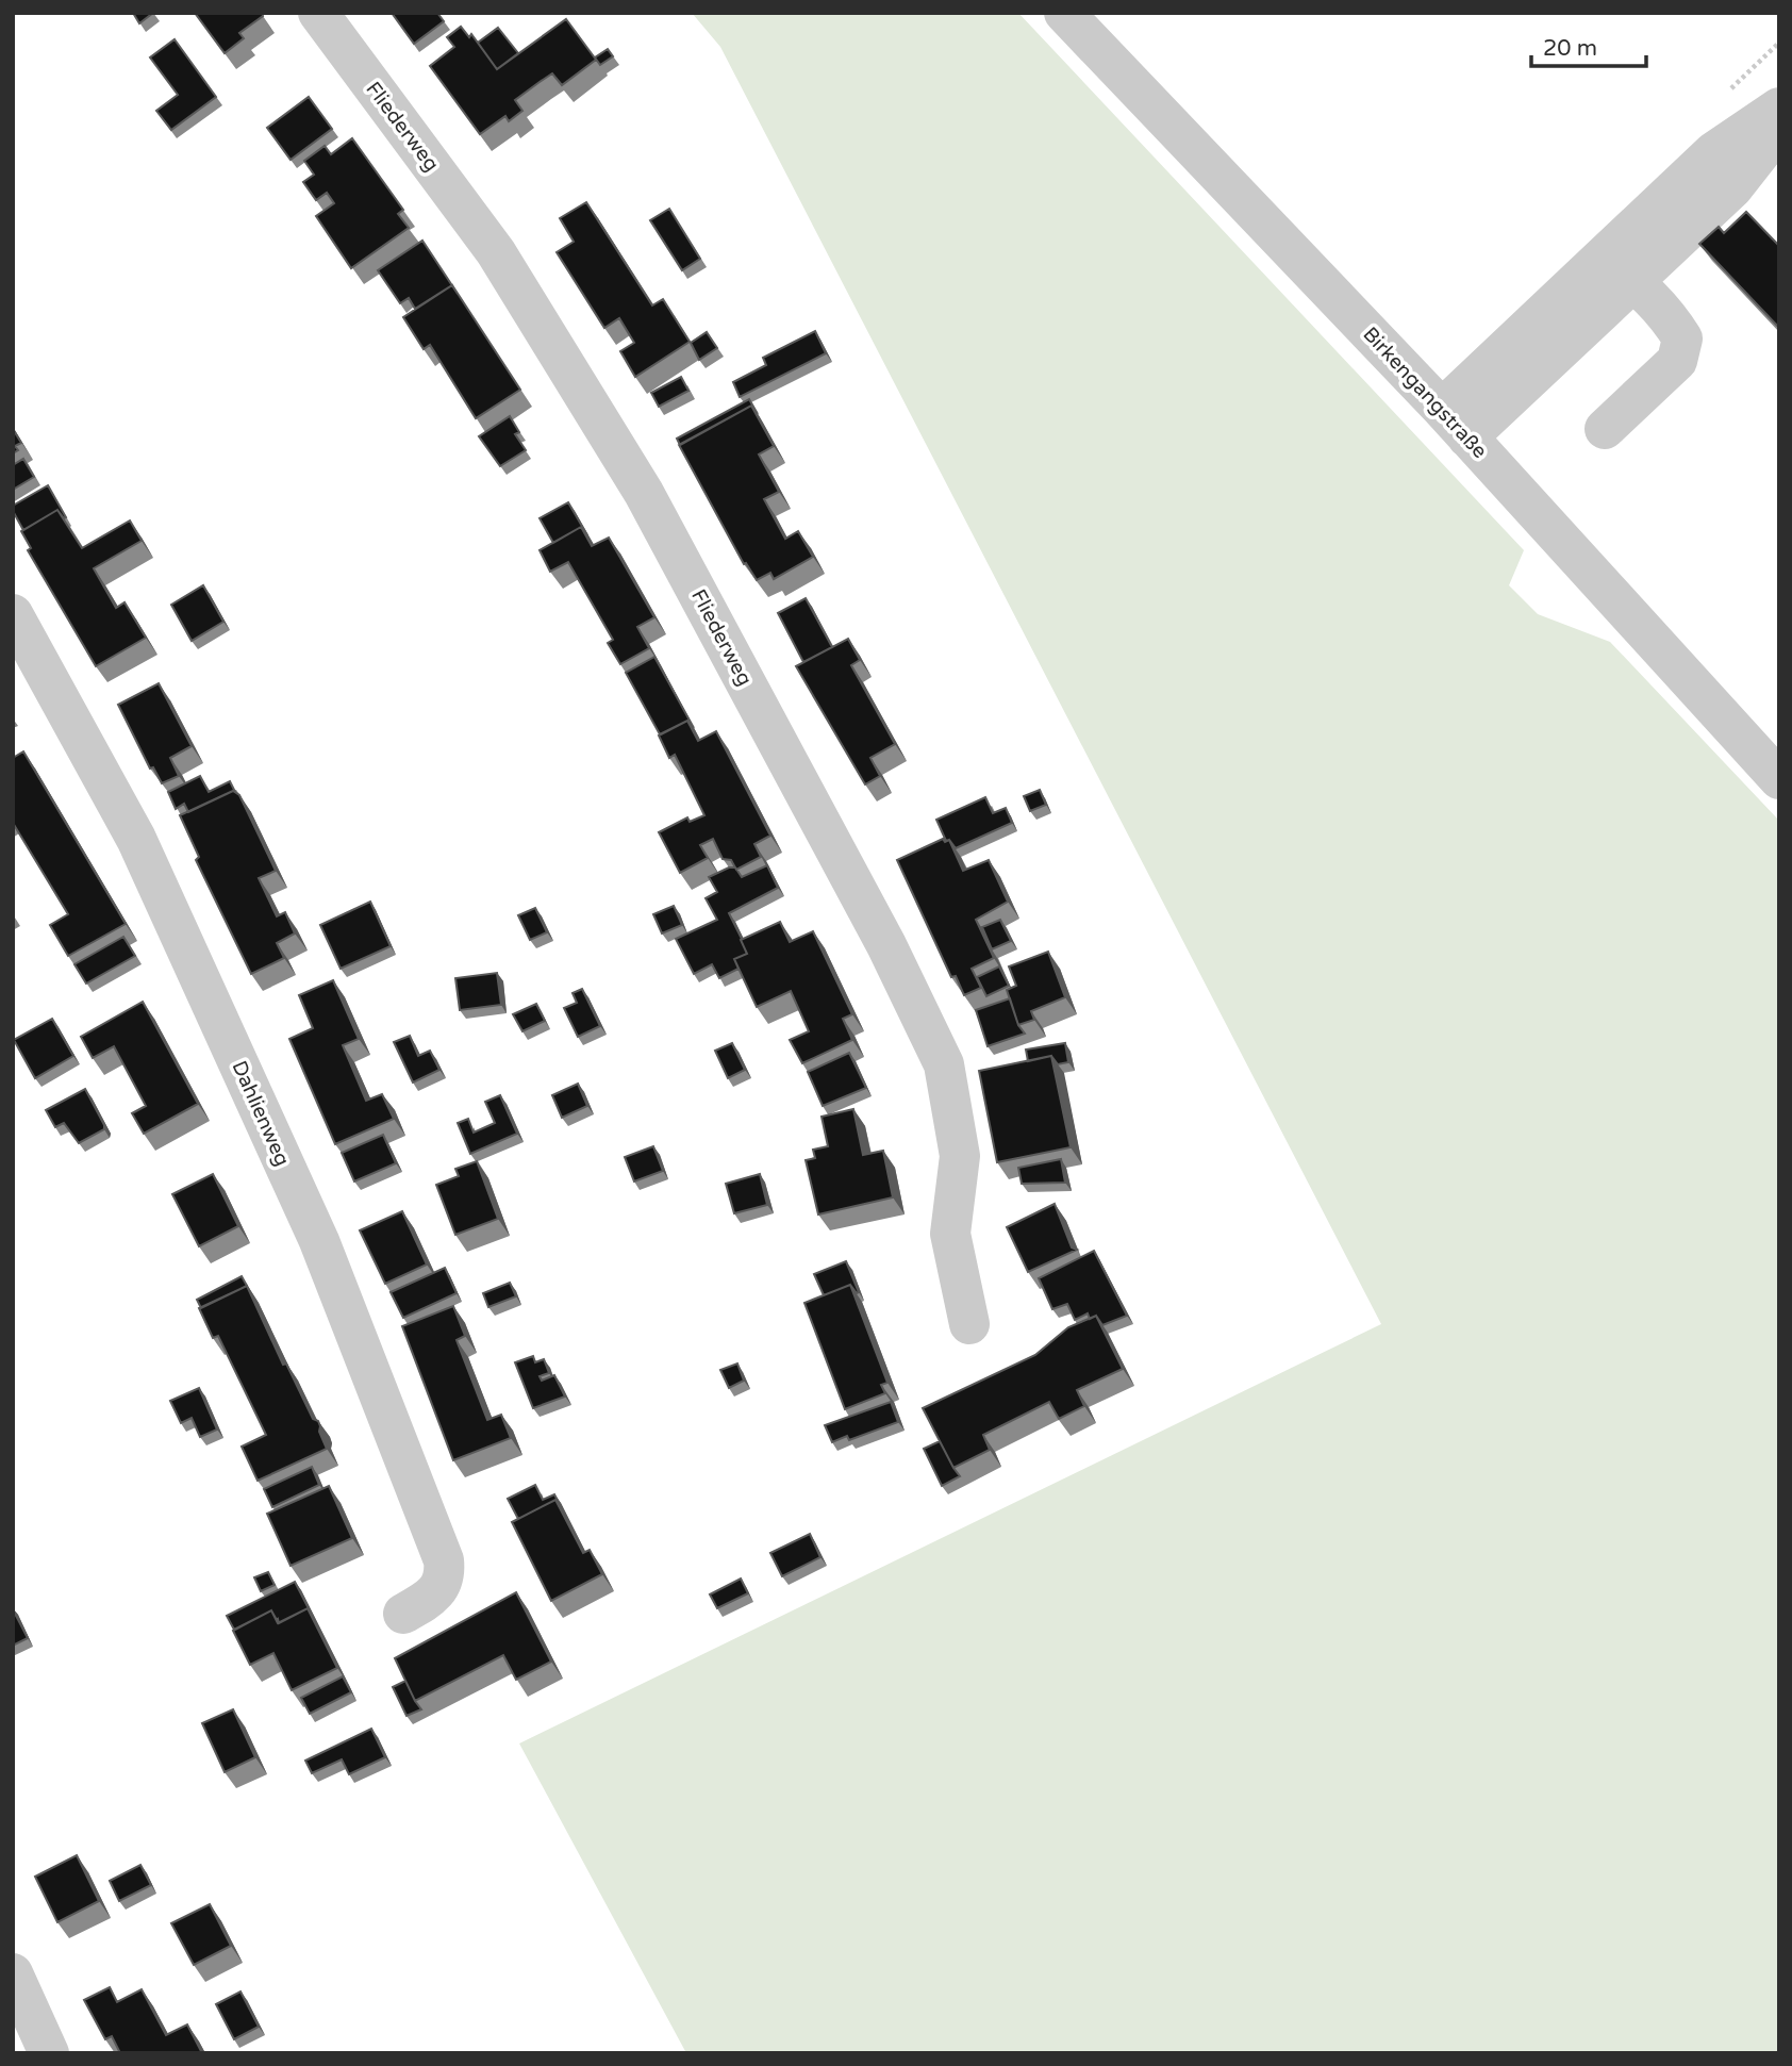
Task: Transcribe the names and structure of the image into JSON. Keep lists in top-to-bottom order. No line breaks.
{"streets":{"street":["Fliederweg","Birkengangstraße","Dahlienweg"]},"scale_bar":"20 m"}
